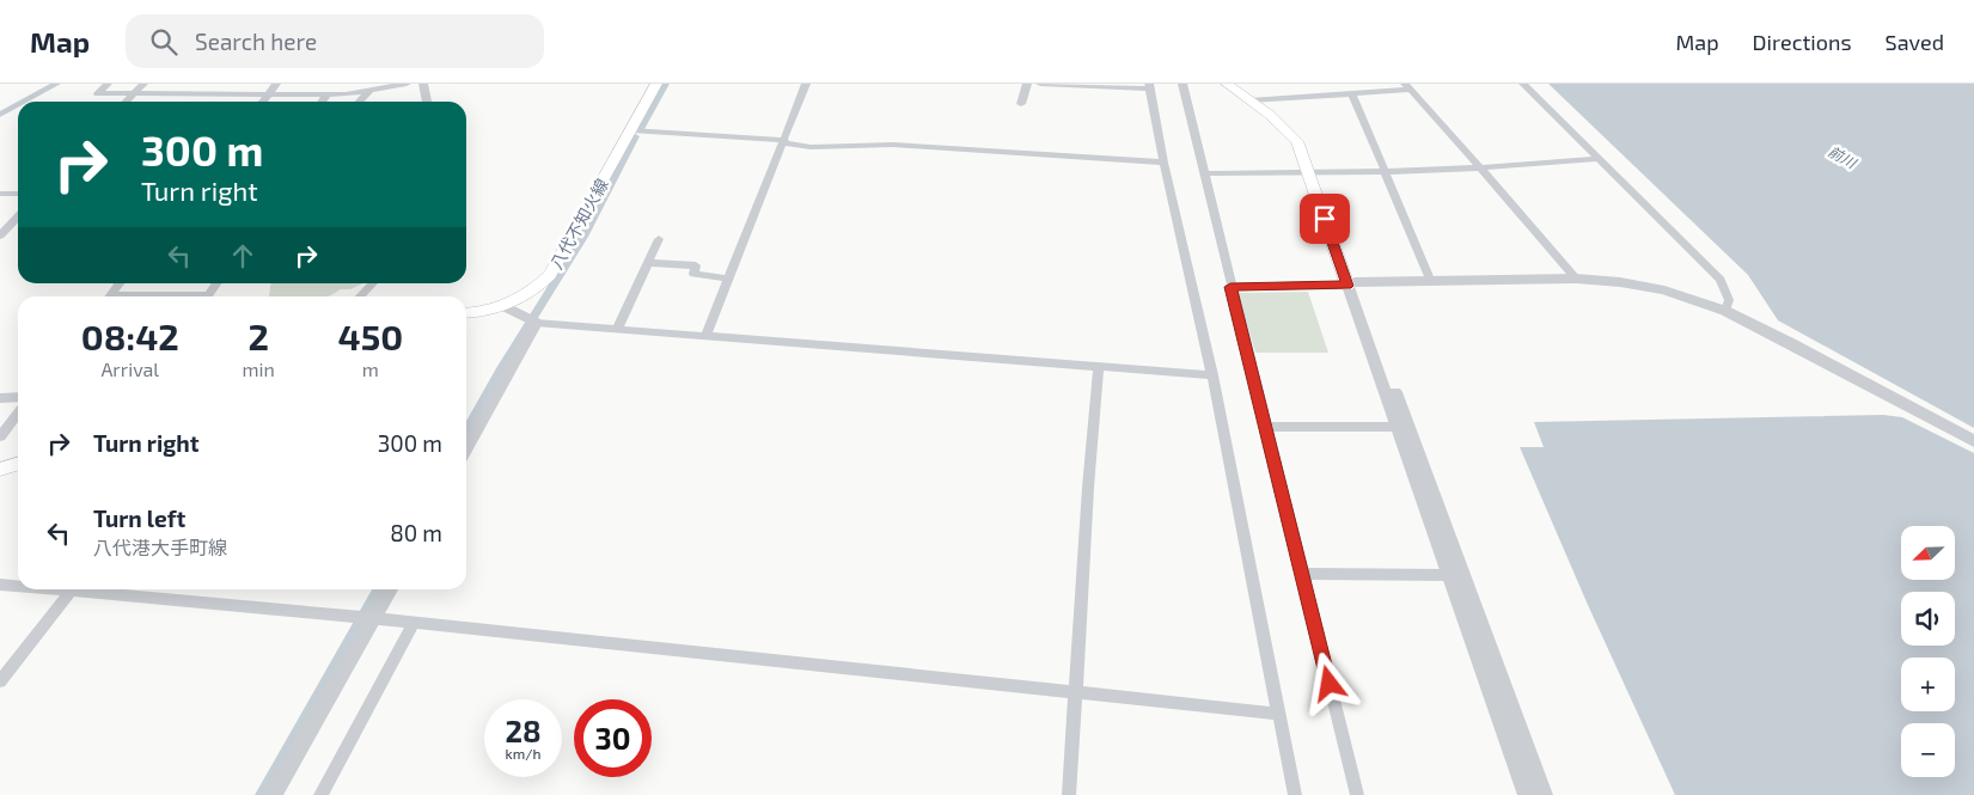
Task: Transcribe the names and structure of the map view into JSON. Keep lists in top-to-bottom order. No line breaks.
{"streets":{"main road":["八代不知火線"]},"water":["前川"],"north":"bottom left","page":{"header":"Map","search":"Search here","nav":["Map","Directions","Saved"],"turn":["300 m","Turn right"],"eta":["08:42","Arrival","2","min","450","m"],"list":[{"name":"Turn right","value":"300 m"},{"name":"Turn left","note":"八代港大手町線","value":"80 m"}],"map_buttons":["+","−"],"speed":"28 km/h","limit":"30"}}
